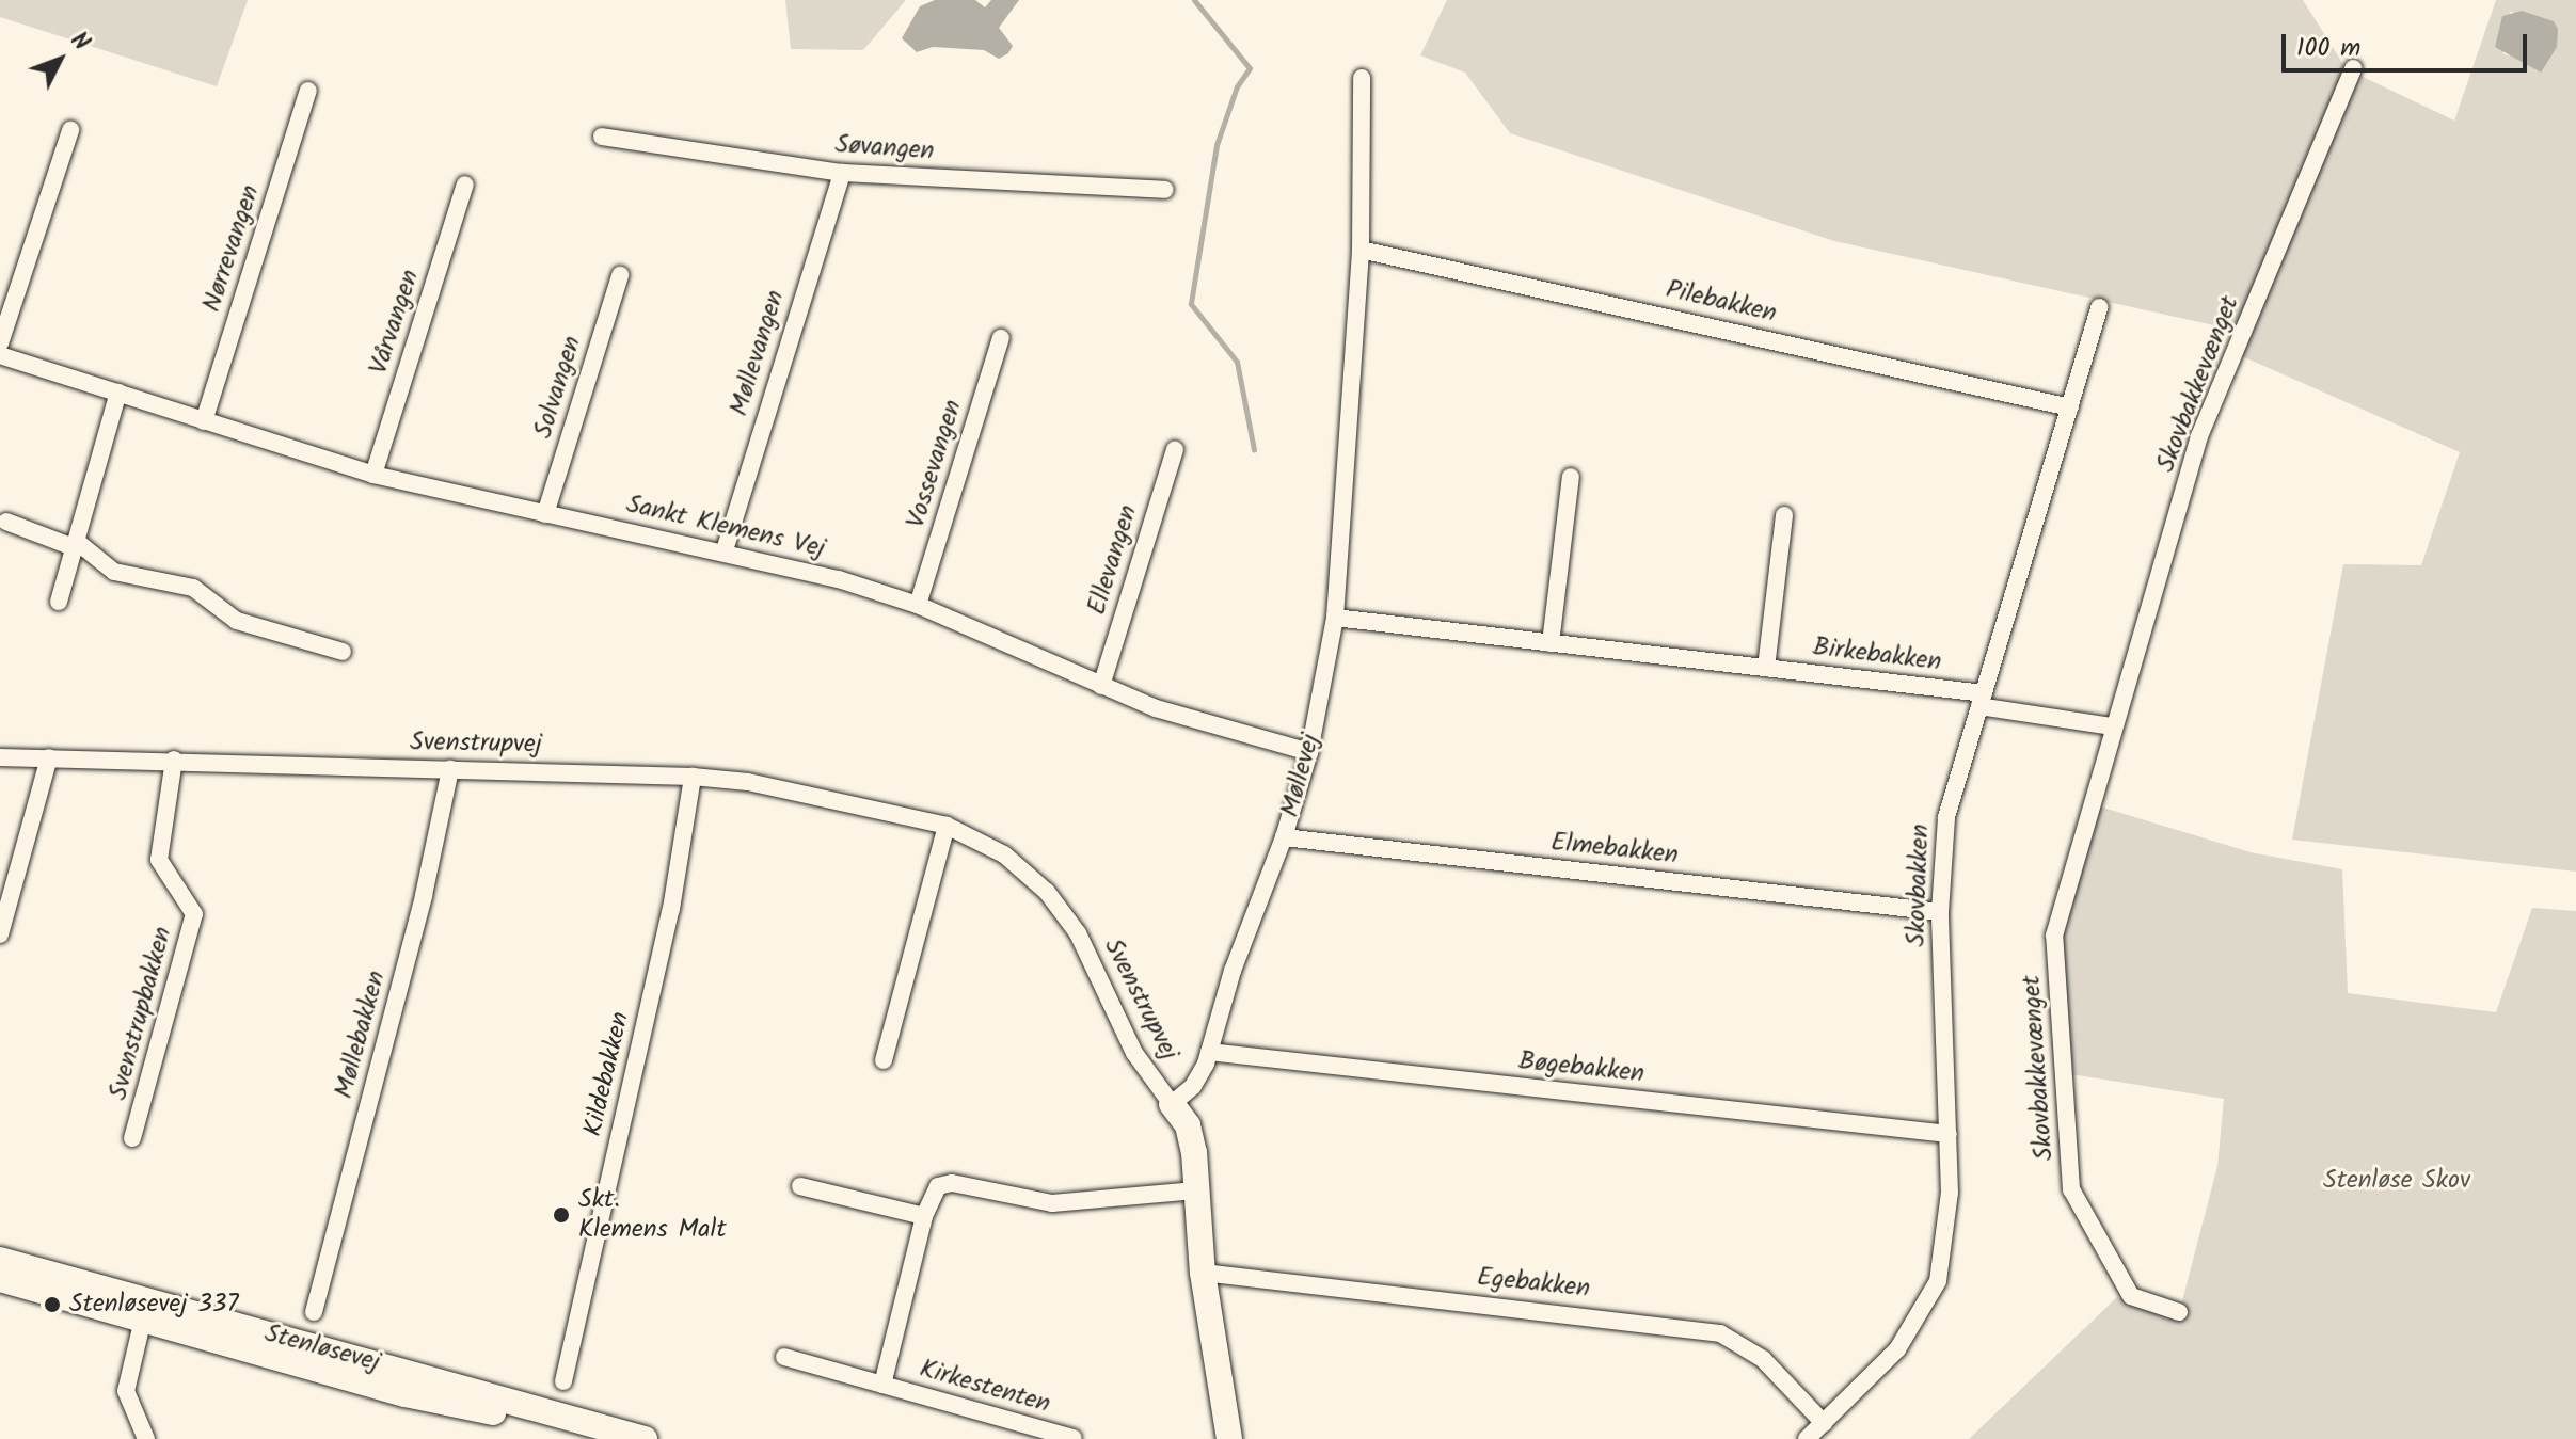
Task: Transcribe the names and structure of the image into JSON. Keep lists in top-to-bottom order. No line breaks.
{"streets":{"street":["Søvangen","Nørrevangen","Pilebakken","Vårvangen","Møllevangen","Skovbakkevænget","Solvangen","Vossevangen","Sankt Klemens Vej","Ellevangen","Birkebakken","Svenstrupvej","Møllevej","Elmebakken","Skovbakken","Svenstrupbakken","Møllebakken","Bøgebakken","Kildebakken","Egebakken","Stenløsevej","Kirkestenten"]},"crossings":[["Søvangen","Møllevangen"],["Nørrevangen","Sankt Klemens Vej"],["Pilebakken","Møllevej"],["Pilebakken","Skovbakken"],["Vårvangen","Sankt Klemens Vej"],["Møllevangen","Sankt Klemens Vej"],["Solvangen","Sankt Klemens Vej"],["Vossevangen","Sankt Klemens Vej"],["Sankt Klemens Vej","Ellevangen"],["Sankt Klemens Vej","Møllevej"],["Birkebakken","Møllevej"],["Birkebakken","Skovbakken"],["Svenstrupvej","Møllevej"],["Svenstrupvej","Svenstrupbakken"],["Svenstrupvej","Møllebakken"],["Svenstrupvej","Kildebakken"],["Møllevej","Elmebakken"],["Møllevej","Bøgebakken"],["Elmebakken","Skovbakken"],["Skovbakken","Bøgebakken"],["Skovbakken","Egebakken"]],"parks":["Stenløse Skov"],"places":["Skt. Klemens Malt","Stenløsevej 337"],"scale_bar":"100 m","north":"top right"}
